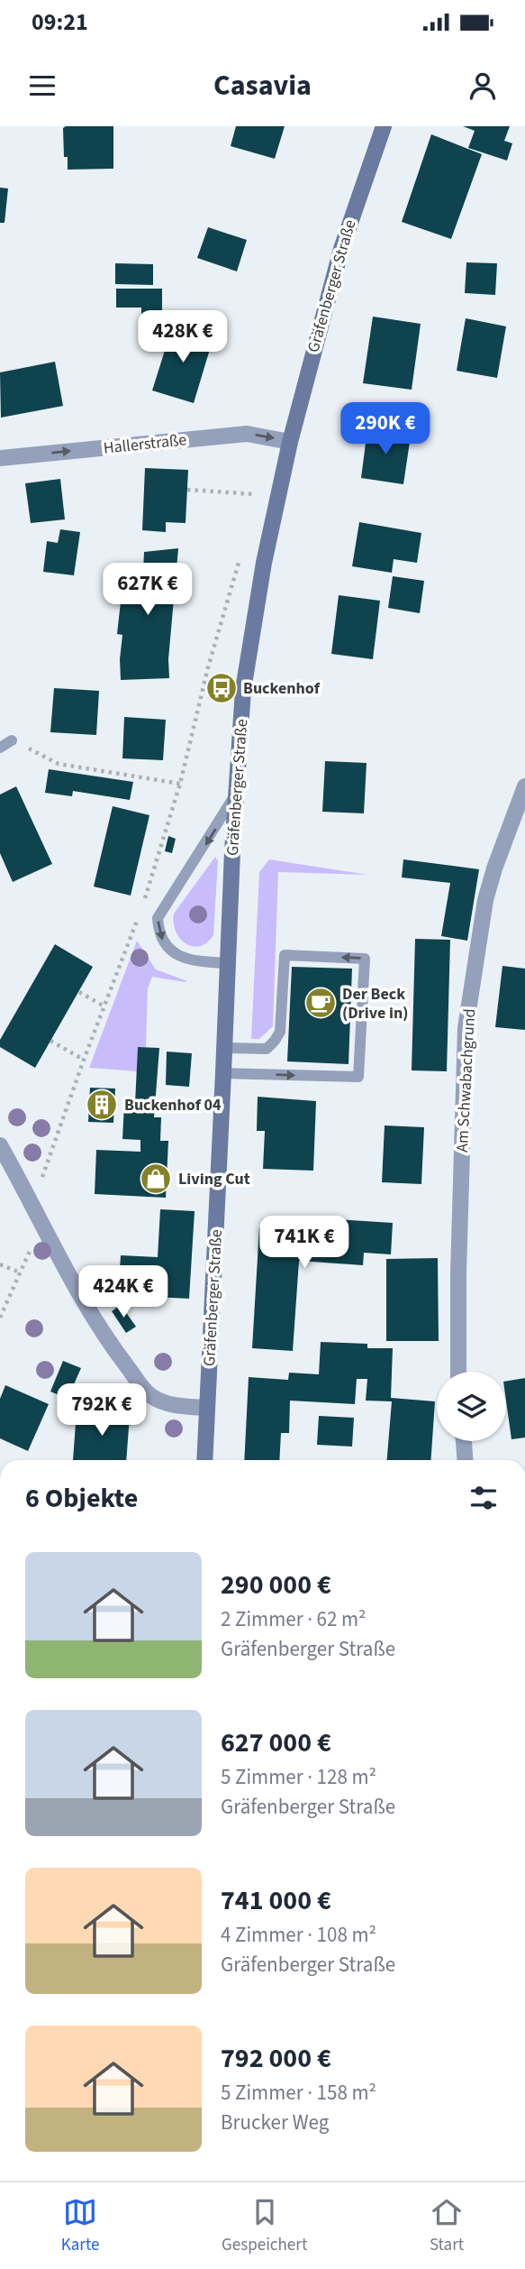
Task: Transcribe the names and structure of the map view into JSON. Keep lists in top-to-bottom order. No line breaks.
{"streets":{"main road":["Gräfenberger Straße"],"street":["Hallerstraße","Am Schwabachgrund"]},"crossings":[["Gräfenberger Straße","Hallerstraße"]],"one_way":["Hallerstraße"],"places":{"bus stop":["Buckenhof"],"cafe":["Der Beck (Drive in)"],"building":["Buckenhof 04"],"shop":["Living Cut"]},"page":{"status":"09:21","header":"Casavia","price":["428K €","290K €","627K €","741K €","424K €","792K €"],"heading":"6 Objekte","list":[{"name":"290 000 €","note":"2 Zimmer · 62 m² · Gräfenberger Straße"},{"name":"627 000 €","note":"5 Zimmer · 128 m² · Gräfenberger Straße"},{"name":"741 000 €","note":"4 Zimmer · 108 m² · Gräfenberger Straße"},{"name":"792 000 €","note":"5 Zimmer · 158 m² · Brucker Weg"}],"tabs":["Karte","Gespeichert","Start"]}}
